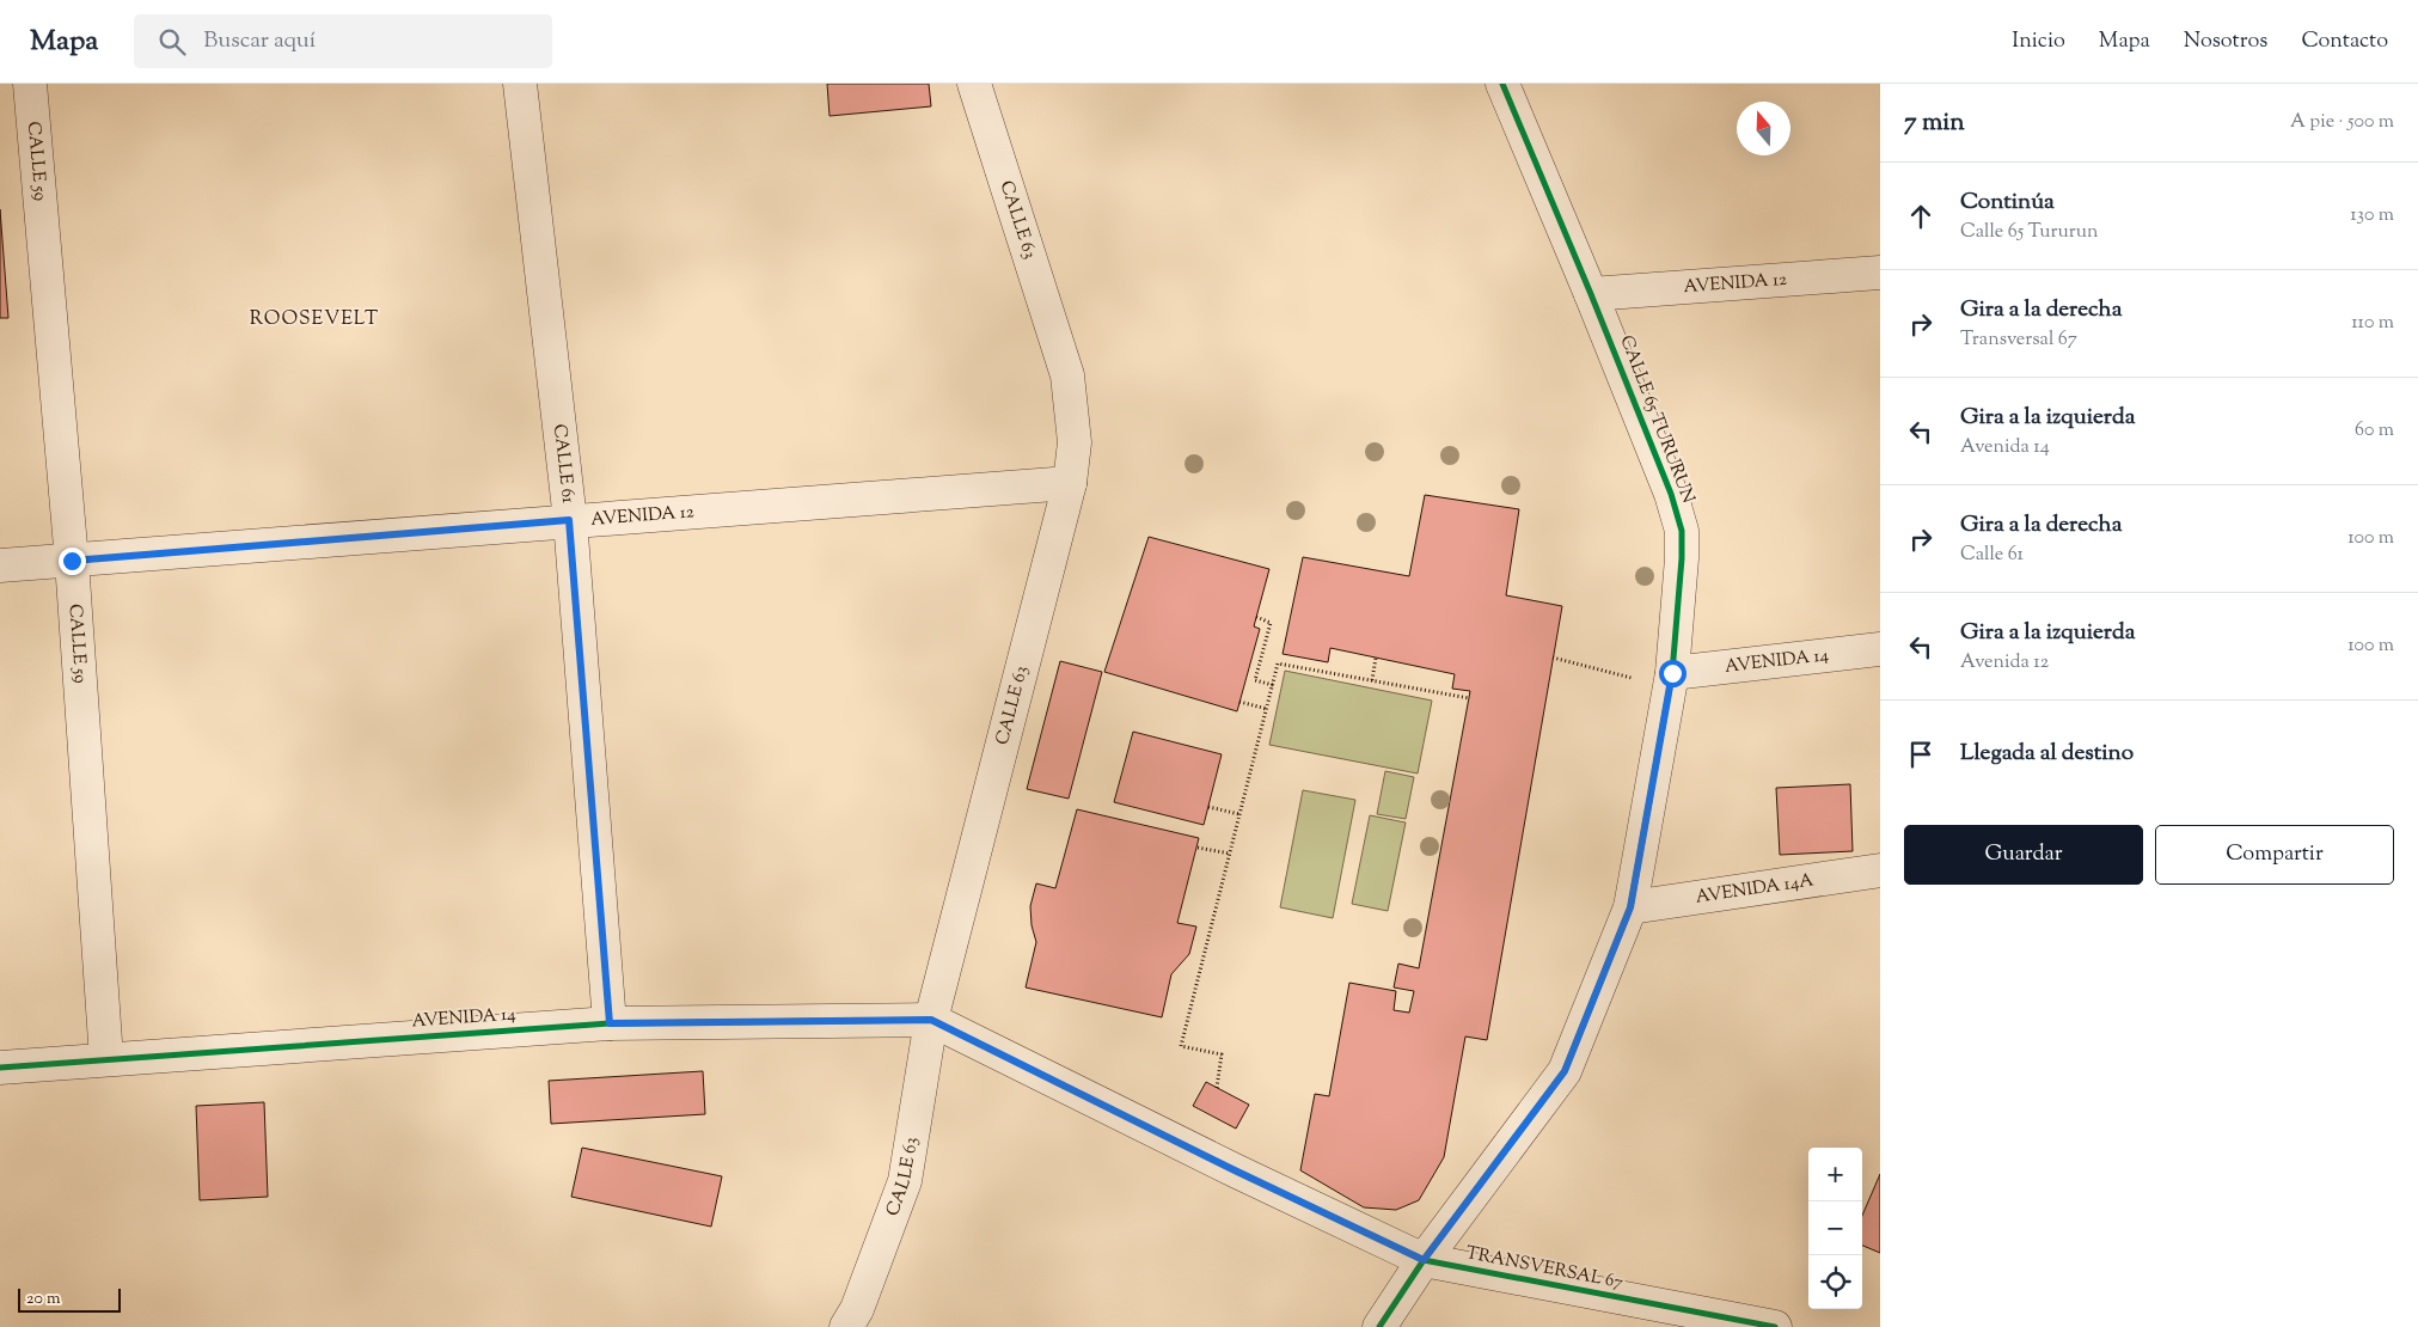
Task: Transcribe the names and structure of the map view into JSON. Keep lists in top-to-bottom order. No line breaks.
{"streets":{"street":["CALLE 59","CALLE 63","AVENIDA 12","CALLE 65 TURURUN","CALLE 61","AVENIDA 14","AVENIDA 14A","TRANSVERSAL 67"]},"crossings":[["CALLE 59","AVENIDA 12"],["CALLE 59","AVENIDA 14"],["CALLE 63","AVENIDA 12"],["CALLE 63","AVENIDA 14"],["CALLE 63","TRANSVERSAL 67"],["AVENIDA 12","CALLE 65 TURURUN"],["AVENIDA 12","CALLE 61"],["CALLE 65 TURURUN","AVENIDA 14"],["CALLE 65 TURURUN","AVENIDA 14A"],["CALLE 65 TURURUN","TRANSVERSAL 67"],["CALLE 61","AVENIDA 14"],["AVENIDA 14","TRANSVERSAL 67"]],"districts":["ROOSEVELT"],"scale_bar":"20 m","north":"top","page":{"header":"Mapa","search":"Buscar aquí","nav":["Inicio","Mapa","Nosotros","Contacto"],"heading":["7 min","A pie · 500 m"],"list":[["Continúa","Calle 65 Tururun","130 m"],["Gira a la derecha","Transversal 67","110 m"],["Gira a la izquierda","Avenida 14","60 m"],["Gira a la derecha","Calle 61","100 m"],["Gira a la izquierda","Avenida 12","100 m"],"Llegada al destino"],"buttons":["Guardar","Compartir"],"map_buttons":["+","−"],"scale":"20 m"}}
